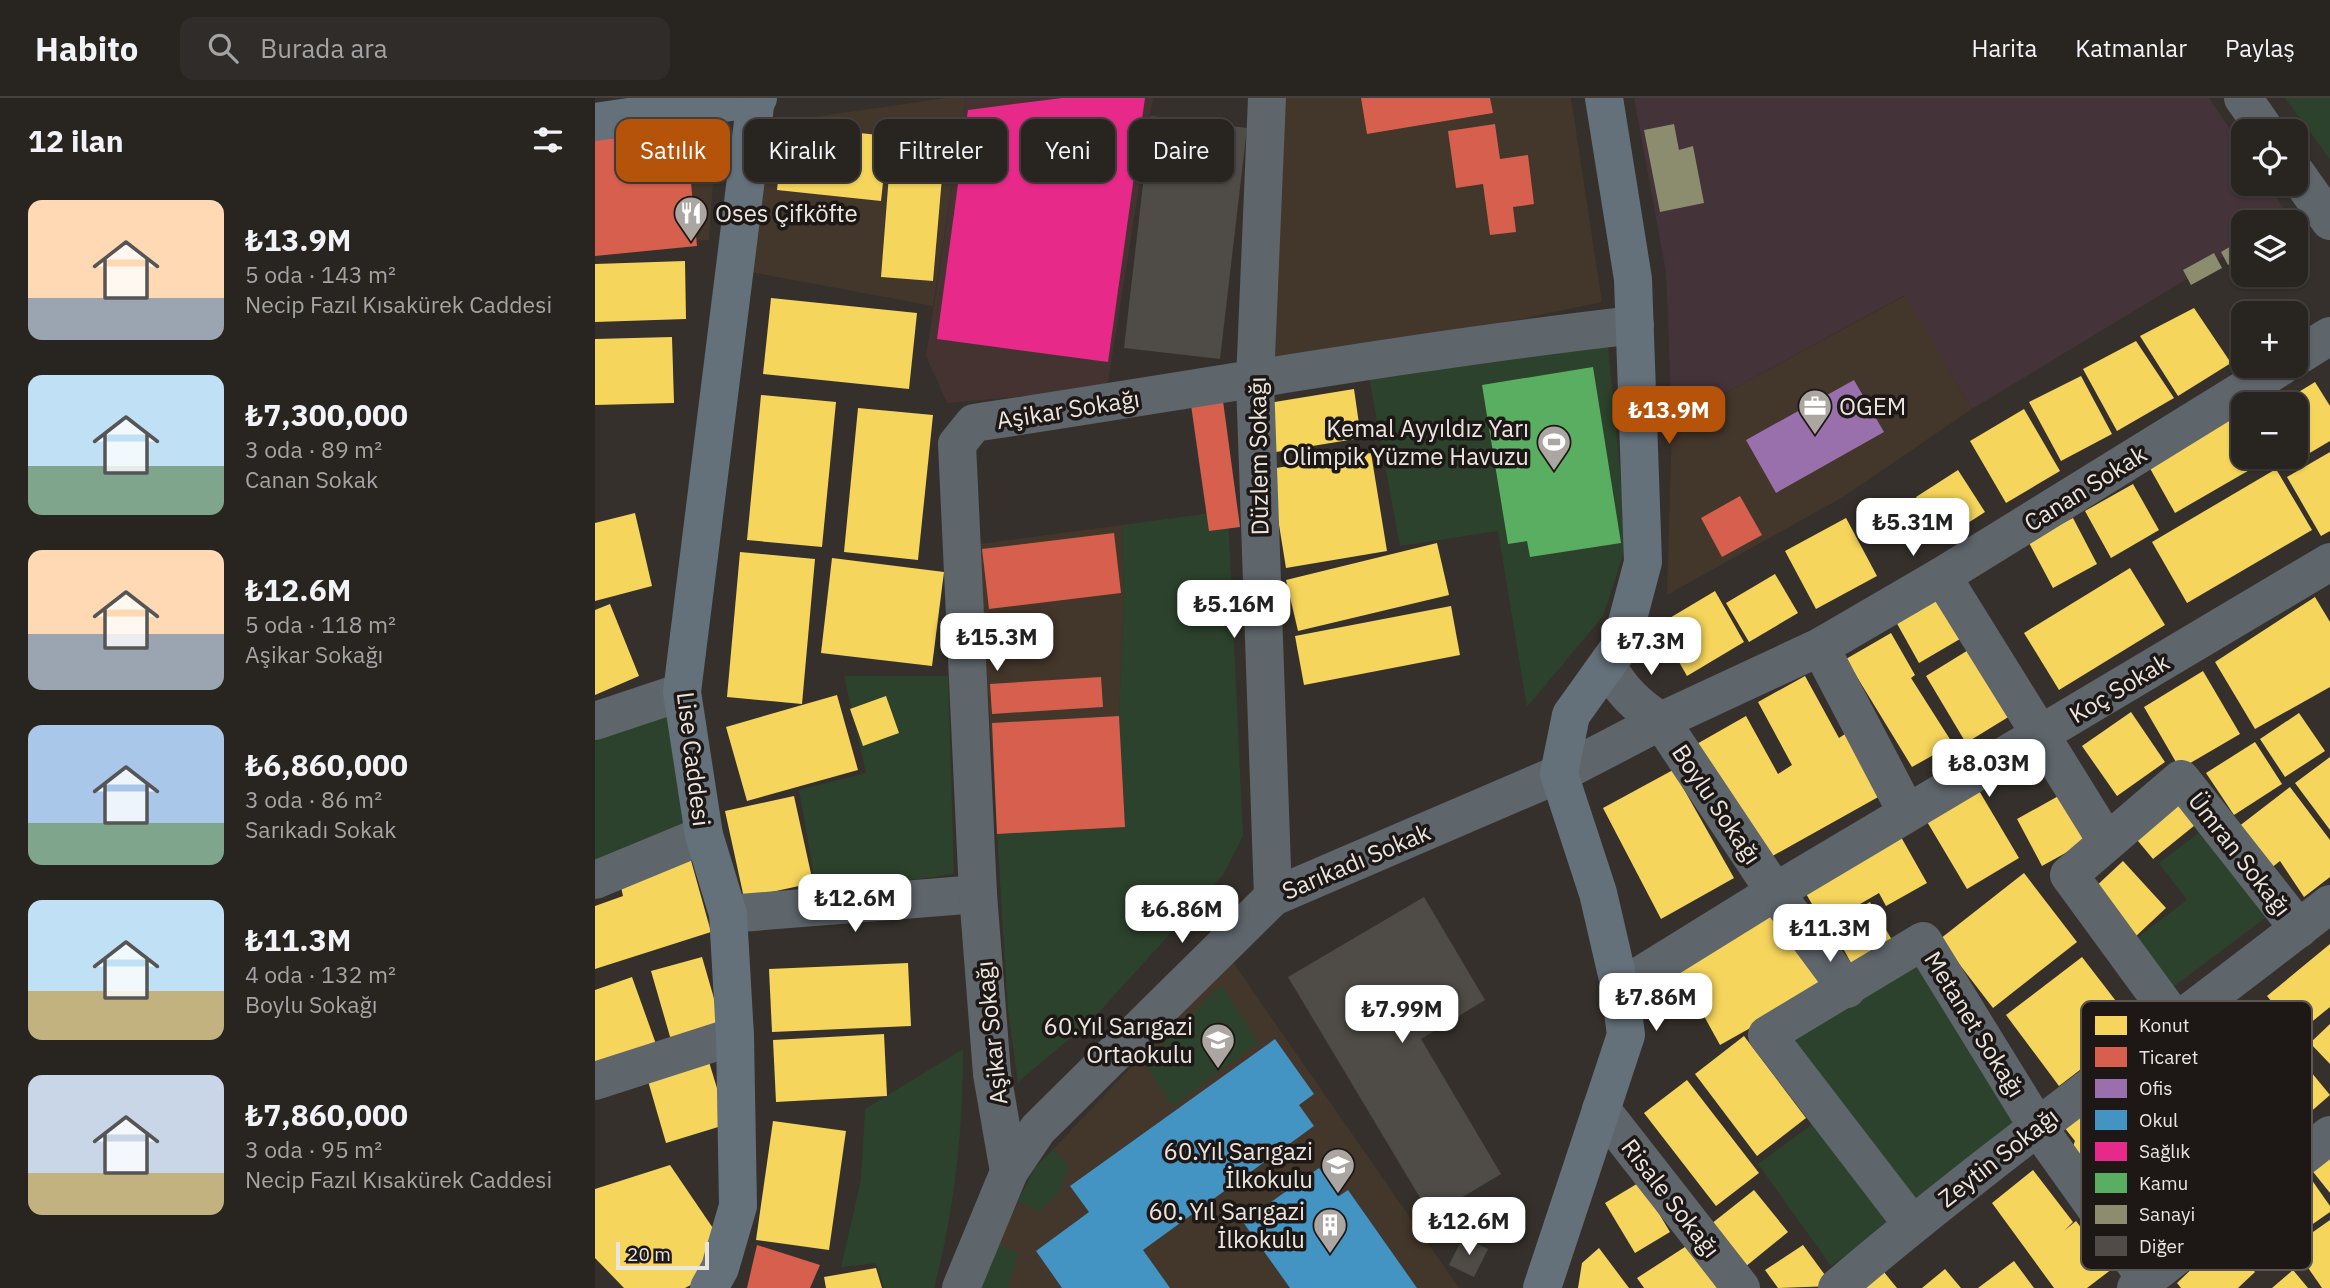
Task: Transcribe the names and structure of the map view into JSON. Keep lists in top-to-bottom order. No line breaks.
{"streets":{"main road":["Lise Caddesi"],"street":["Aşikar Sokağı","Düzlem Sokağı","Canan Sokak","Koç Sokak","Boylu Sokağı","Ümran Sokağı","Sarıkadı Sokak","Metanet Sokağı","Zeytin Sokağı","Risale Sokağı"]},"crossings":[["Aşikar Sokağı","Düzlem Sokağı"],["Aşikar Sokağı","Sarıkadı Sokak"],["Düzlem Sokağı","Sarıkadı Sokak"],["Canan Sokak","Boylu Sokağı"],["Canan Sokak","Sarıkadı Sokak"],["Koç Sokak","Boylu Sokağı"],["Boylu Sokağı","Metanet Sokağı"],["Ümran Sokağı","Zeytin Sokağı"],["Metanet Sokağı","Zeytin Sokağı"]],"places":{"restaurant":["Oses Çifköfte"],"office":["OGEM"],"sports":["Kemal Ayyıldız Yarı Olimpik Yüzme Havuzu"],"school or university":["60.Yıl Sarıgazi Ortaokulu","60.Yıl Sarıgazi İlkokulu"],"building":["60. Yıl Sarıgazi İlkokulu"]},"legend":["Konut","Ticaret","Ofis","Okul","Sağlık","Kamu","Sanayi","Diğer"],"scale_bar":"20 m","page":{"header":"Habito","search":"Burada ara","nav":["Harita","Katmanlar","Paylaş"],"heading":"12 ilan","map_buttons":["+","−"],"chip":["Satılık","Kiralık","Filtreler","Yeni","Daire"],"list":[{"name":"₺13.9M","note":"5 oda · 143 m² · Necip Fazıl Kısakürek Caddesi"},{"name":"₺7,300,000","note":"3 oda · 89 m² · Canan Sokak"},{"name":"₺12.6M","note":"5 oda · 118 m² · Aşikar Sokağı"},{"name":"₺6,860,000","note":"3 oda · 86 m² · Sarıkadı Sokak"},{"name":"₺11.3M","note":"4 oda · 132 m² · Boylu Sokağı"},{"name":"₺7,860,000","note":"3 oda · 95 m² · Necip Fazıl Kısakürek Caddesi"}],"price":["₺13.9M","₺5.31M","₺5.16M","₺15.3M","₺7.3M","₺8.03M","₺12.6M","₺6.86M","₺11.3M","₺7.86M","₺7.99M","₺12.6M"],"scale":"20 m"}}
